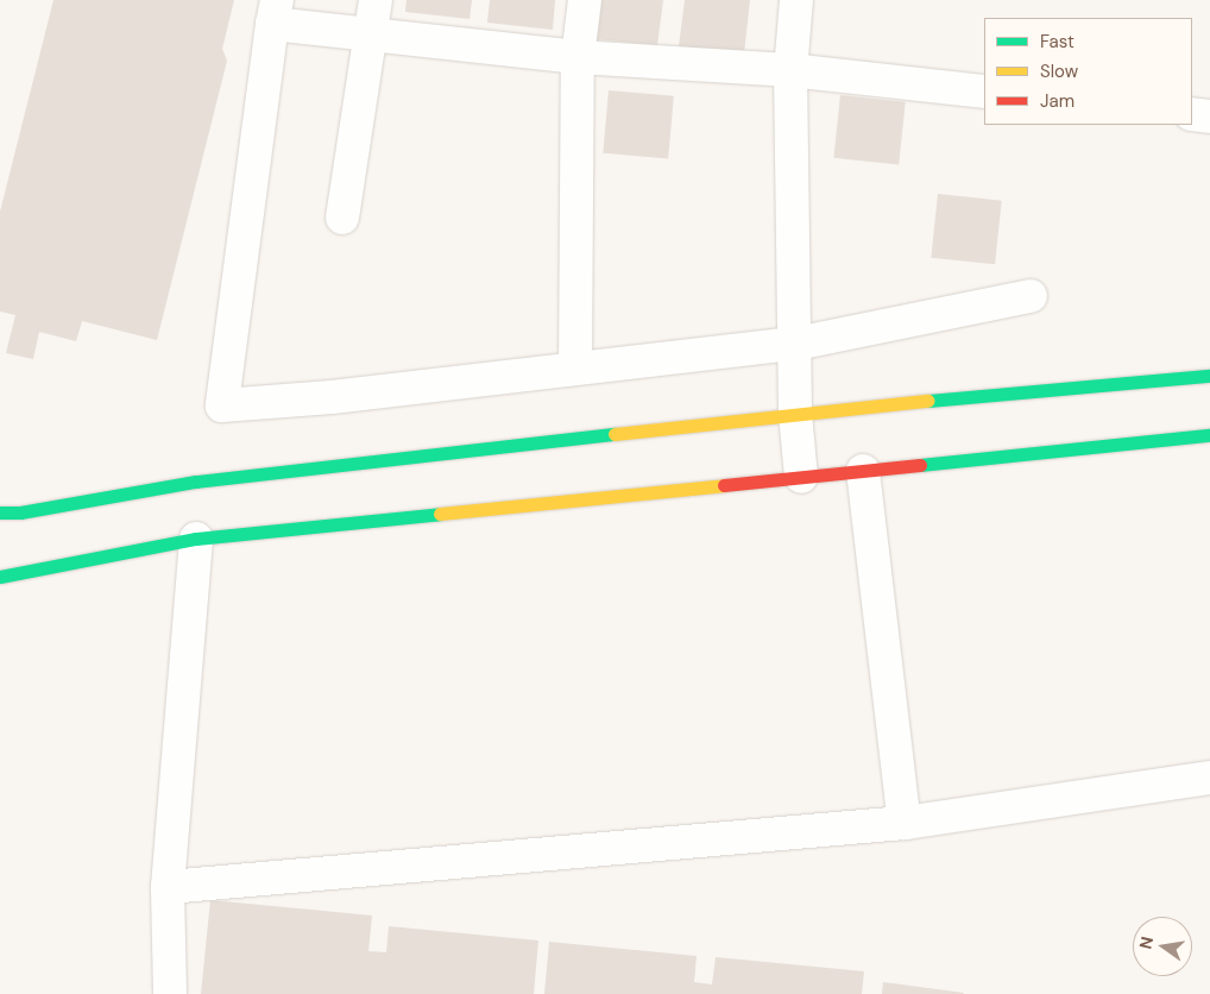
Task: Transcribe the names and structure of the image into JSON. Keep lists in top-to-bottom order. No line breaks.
{"legend":["Fast","Slow","Jam"],"north":"left"}
